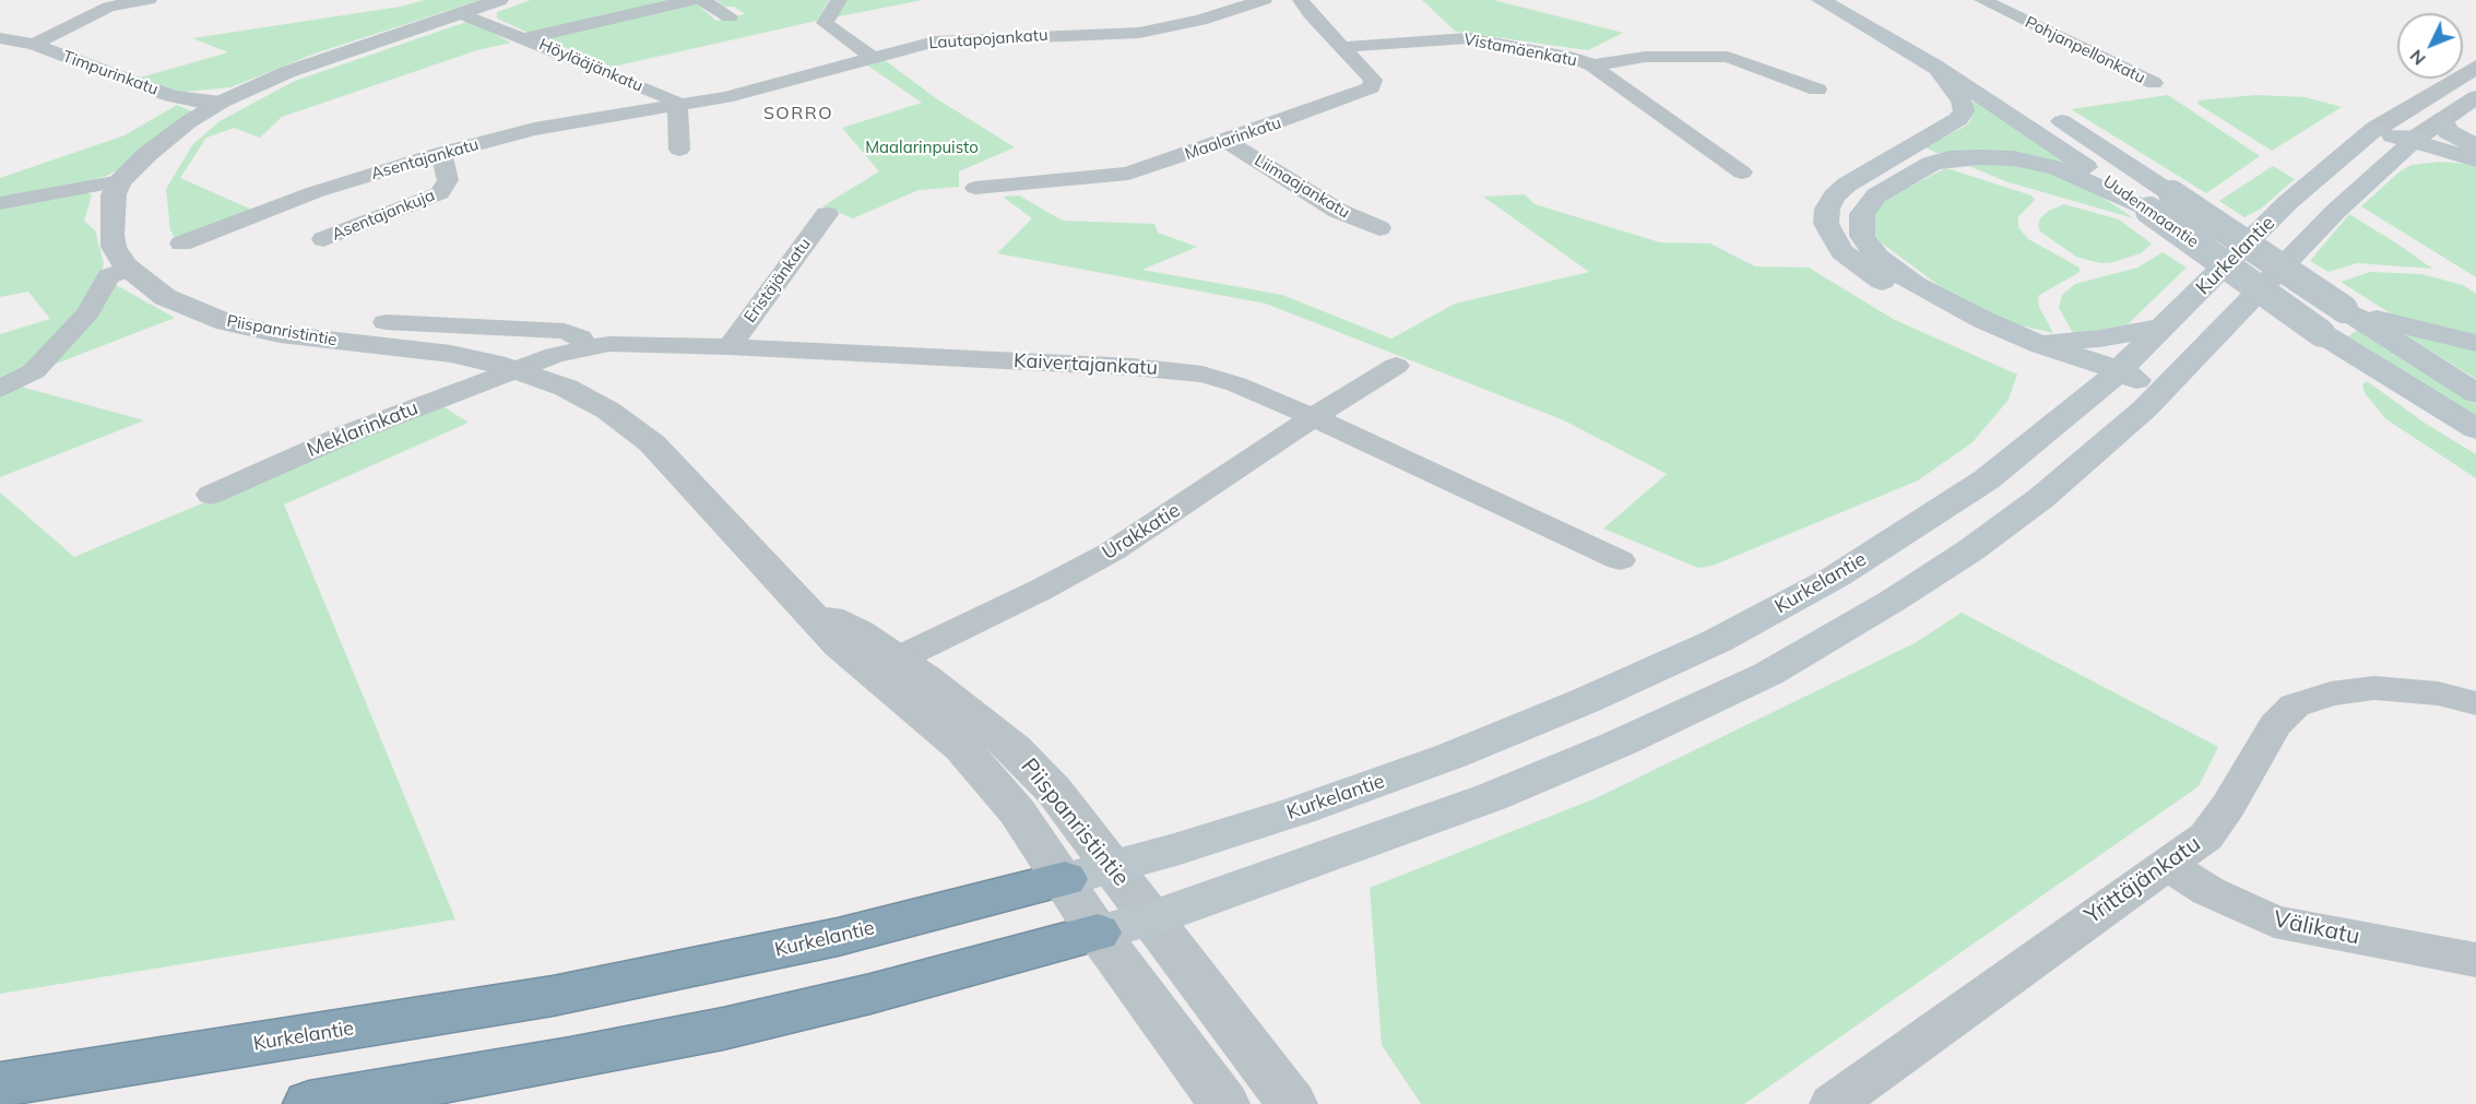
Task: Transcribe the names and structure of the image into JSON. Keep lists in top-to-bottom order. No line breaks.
{"streets":{"highway":["Kurkelantie"],"main road":["Uudenmaantie"],"street":["Lautapojankatu","Vistamäenkatu","Pohjanpellonkatu","Höylääjänkatu","Timpurinkatu","Maalarinkatu","Asentajankatu","Liimaajankatu","Asentajankuja","Eristäjänkatu","Piispanristintie","Kaivertajankatu","Meklarinkatu","Urakkatie","Yrittäjänkatu","Välikatu"]},"crossings":[["Lautapojankatu","Höylääjänkatu"],["Lautapojankatu","Asentajankatu"],["Vistamäenkatu","Maalarinkatu"],["Höylääjänkatu","Asentajankatu"],["Höylääjänkatu","Piispanristintie"],["Timpurinkatu","Piispanristintie"],["Maalarinkatu","Liimaajankatu"],["Asentajankatu","Asentajankuja"],["Kurkelantie","Piispanristintie"],["Eristäjänkatu","Kaivertajankatu"],["Piispanristintie","Kaivertajankatu"],["Piispanristintie","Meklarinkatu"],["Piispanristintie","Urakkatie"],["Kaivertajankatu","Meklarinkatu"],["Kaivertajankatu","Urakkatie"],["Yrittäjänkatu","Välikatu"]],"districts":["SORRO"],"parks":["Maalarinpuisto"],"north":"bottom left"}
